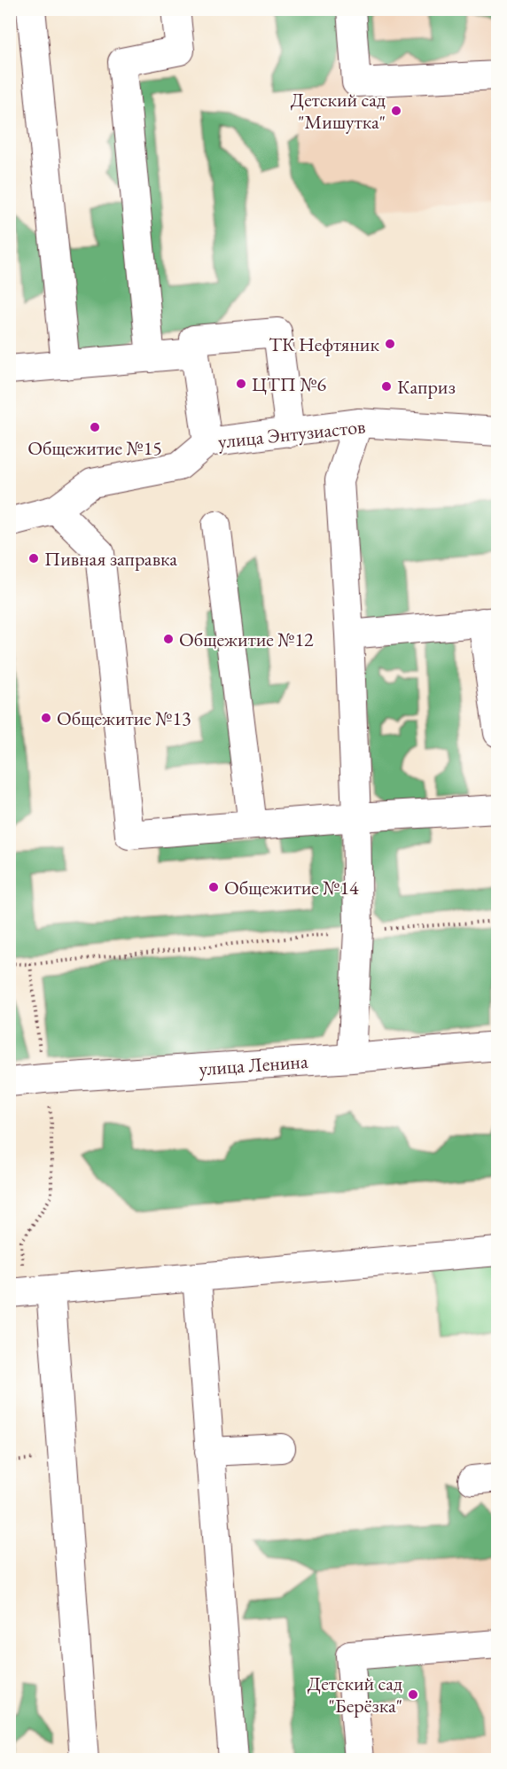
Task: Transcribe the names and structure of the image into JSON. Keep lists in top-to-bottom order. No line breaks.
{"streets":{"street":["улица Энтузиастов","улица Ленина"]},"places":["Детский сад \"Мишутка\"","ТК Нефтяник","ЦТП №6","Каприз","Общежитие №15","Пивная заправка","Общежитие №12","Общежитие №13","Общежитие №14","Детский сад \"Берёзка\""]}
